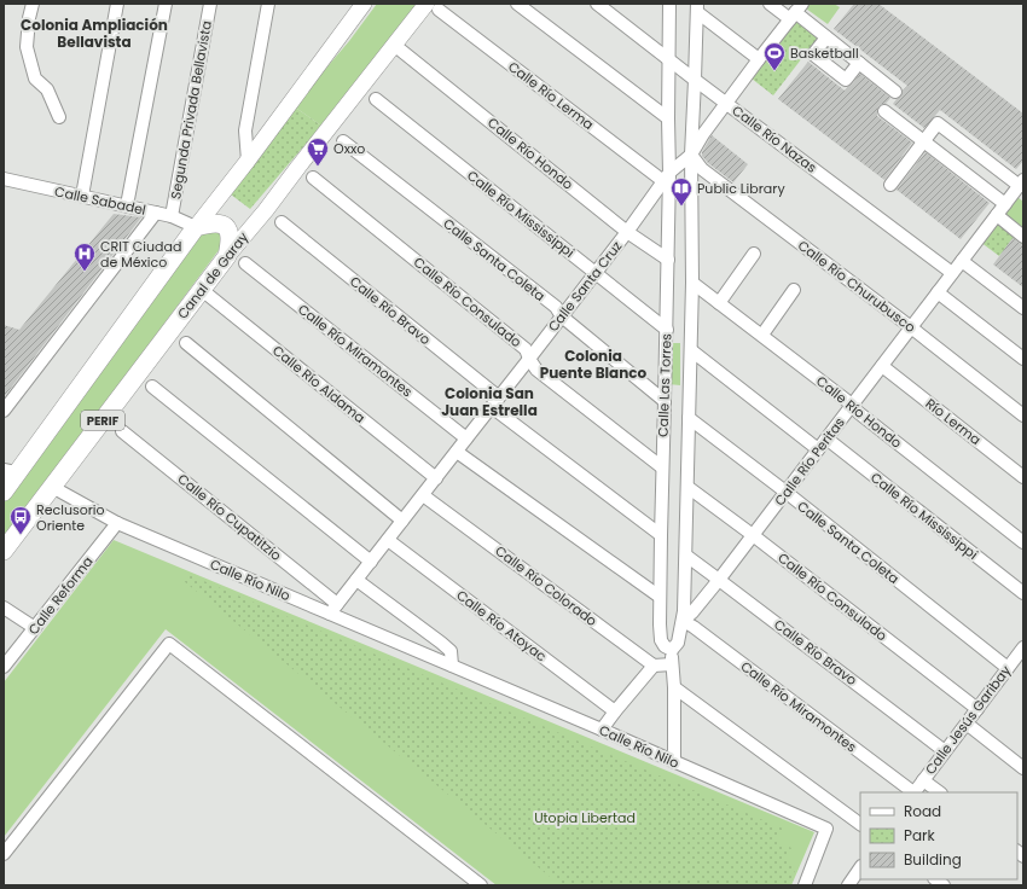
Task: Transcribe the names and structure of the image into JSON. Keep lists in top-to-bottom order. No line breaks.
{"streets":{"highway":["Canal de Garay","PERIF"],"street":["Calle Río Lerma","Segunda Privada Bellavista","Calle Río Nazas","Calle Río Hondo","Calle Sabadel","Calle Río Mississippi","Calle Santa Coleta","Calle Santa Cruz","Calle Río Churubusco","Calle Río Consulado","Calle Río Bravo","Calle Río Miramontes","Calle Río Aldama","Calle Las Torres","Río Lerma","Calle Río Peritas","Calle Río Cupatitzio","Calle Río Nilo","Calle Río Colorado","Calle Reforma","Calle Río Atoyac","Calle Jesús Garibay"]},"crossings":[["Calle Río Lerma","Canal de Garay"],["Calle Río Lerma","Calle Santa Cruz"],["Calle Río Lerma","Calle Las Torres"],["Segunda Privada Bellavista","Calle Sabadel"],["Calle Río Nazas","Calle Santa Cruz"],["Calle Río Nazas","Calle Las Torres"],["Calle Río Nazas","Calle Río Peritas"],["Calle Río Hondo","Canal de Garay"],["Calle Río Hondo","Calle Santa Cruz"],["Calle Río Hondo","Calle Las Torres"],["Calle Río Hondo","Calle Río Peritas"],["Calle Sabadel","PERIF"],["Calle Río Mississippi","Calle Santa Cruz"],["Calle Río Mississippi","Calle Las Torres"],["Calle Río Mississippi","Calle Río Peritas"],["Calle Santa Coleta","Calle Santa Cruz"],["Calle Santa Coleta","Calle Las Torres"],["Calle Santa Coleta","Calle Río Peritas"],["Calle Santa Coleta","Calle Jesús Garibay"],["Canal de Garay","Calle Río Aldama"],["Canal de Garay","Calle Río Nilo"],["Calle Santa Cruz","Calle Río Churubusco"],["Calle Santa Cruz","Calle Río Consulado"],["Calle Santa Cruz","Calle Río Bravo"],["Calle Santa Cruz","Calle Río Miramontes"],["Calle Santa Cruz","Calle Río Aldama"],["Calle Santa Cruz","Calle Las Torres"],["Calle Santa Cruz","Calle Río Cupatitzio"],["Calle Santa Cruz","Calle Río Nilo"],["Calle Santa Cruz","Calle Río Colorado"],["Calle Santa Cruz","Calle Río Atoyac"],["Calle Río Churubusco","Calle Las Torres"],["Calle Río Churubusco","Calle Río Peritas"],["Calle Río Consulado","Calle Las Torres"],["Calle Río Consulado","Calle Río Peritas"],["Calle Río Consulado","Calle Jesús Garibay"],["Calle Río Bravo","Calle Las Torres"],["Calle Río Bravo","Calle Río Peritas"],["Calle Río Bravo","Calle Jesús Garibay"],["Calle Río Miramontes","Calle Las Torres"],["Calle Río Miramontes","Calle Río Peritas"],["Calle Las Torres","Calle Río Peritas"],["Río Lerma","Calle Río Peritas"],["Calle Río Nilo","Calle Reforma"]],"districts":["Colonia Ampliación Bellavista","Colonia Puente Blanco","Colonia San Juan Estrella"],"parks":["Utopia Libertad"],"places":{"sports":["Basketball"],"supermarket":["Oxxo"],"library":["Public Library"],"hospital":["CRIT Ciudad de México"],"bus stop":["Reclusorio Oriente"]},"legend":["Road","Park","Building"]}
